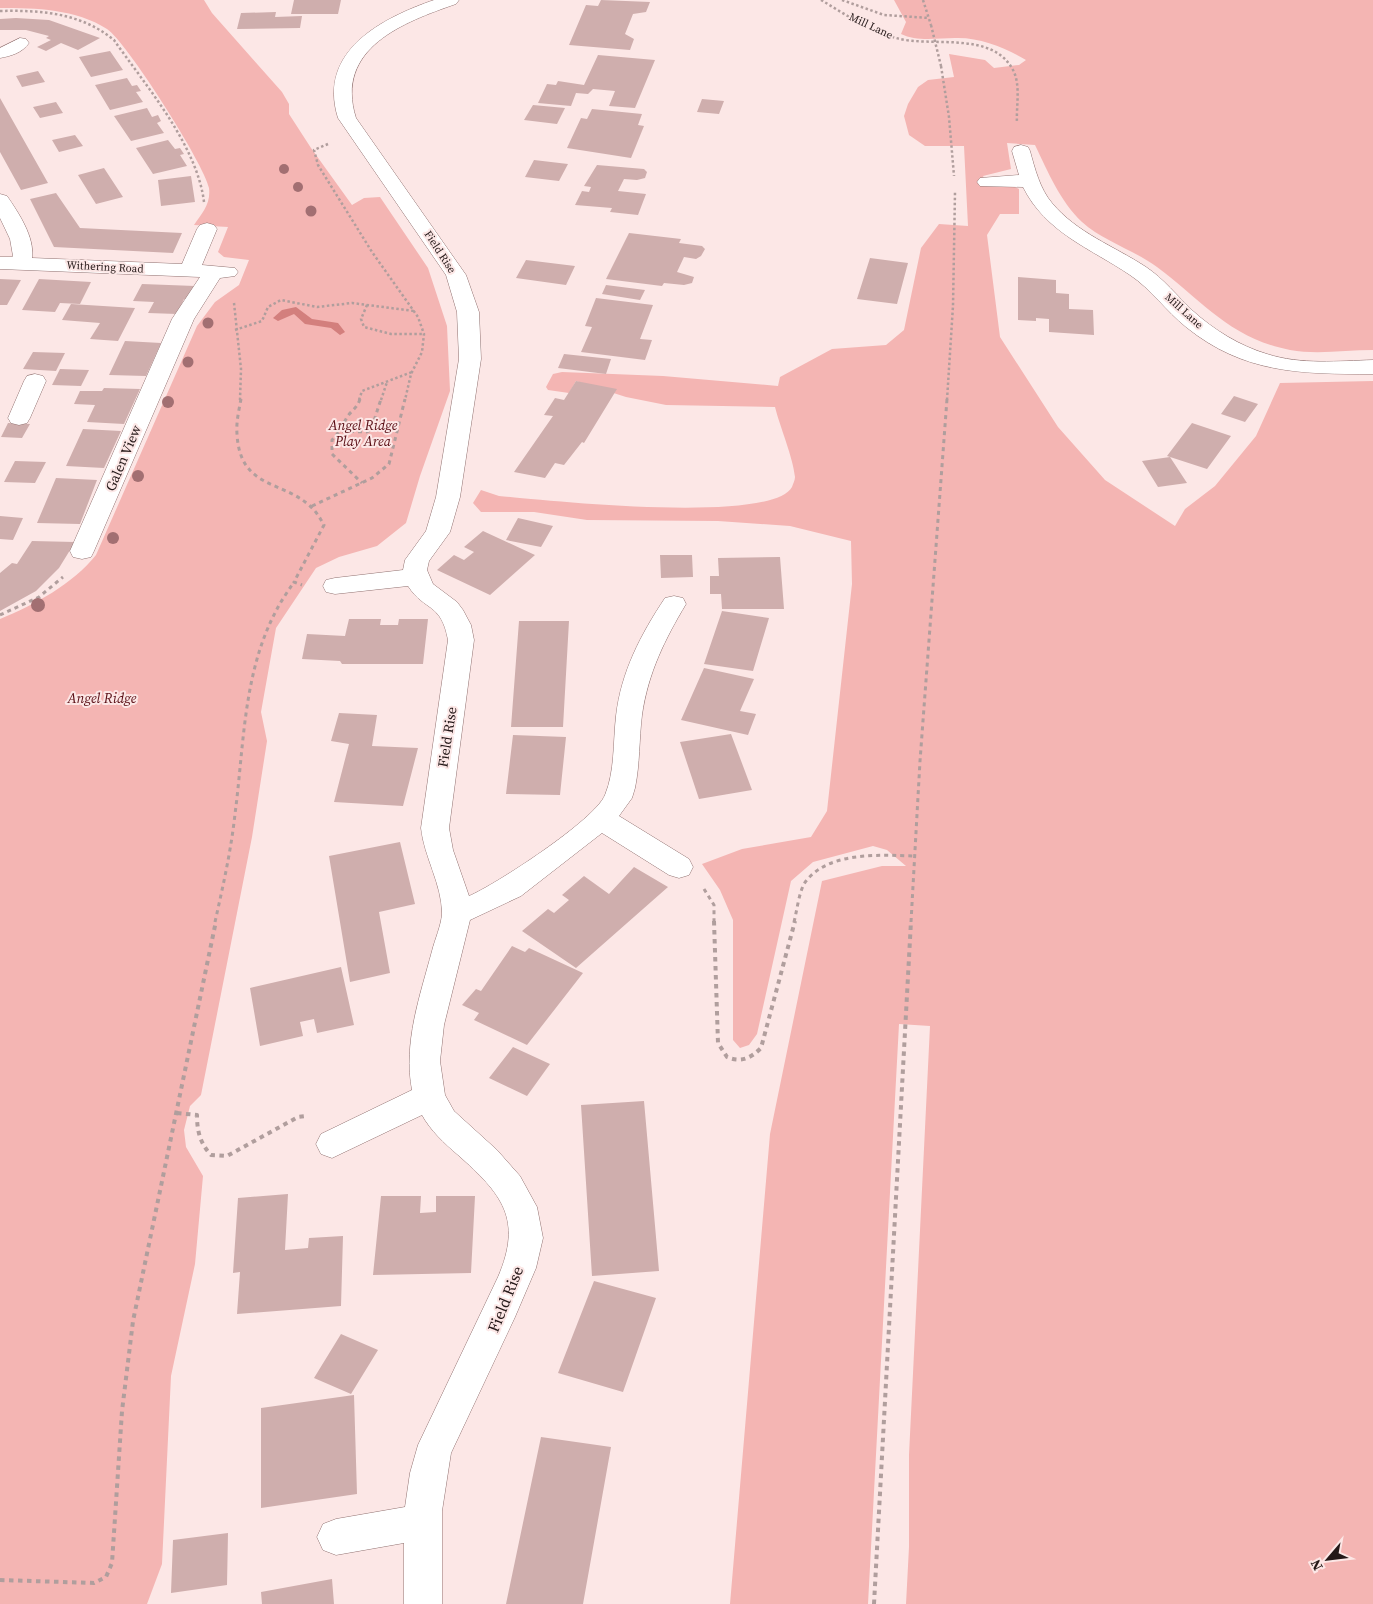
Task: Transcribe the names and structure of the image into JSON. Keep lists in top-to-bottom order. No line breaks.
{"streets":{"street":["Mill Lane","Field Rise","Withering Road","Galen View"]},"crossings":[["Withering Road","Galen View"]],"parks":["Angel Ridge Play Area","Angel Ridge"],"north":"bottom left"}
